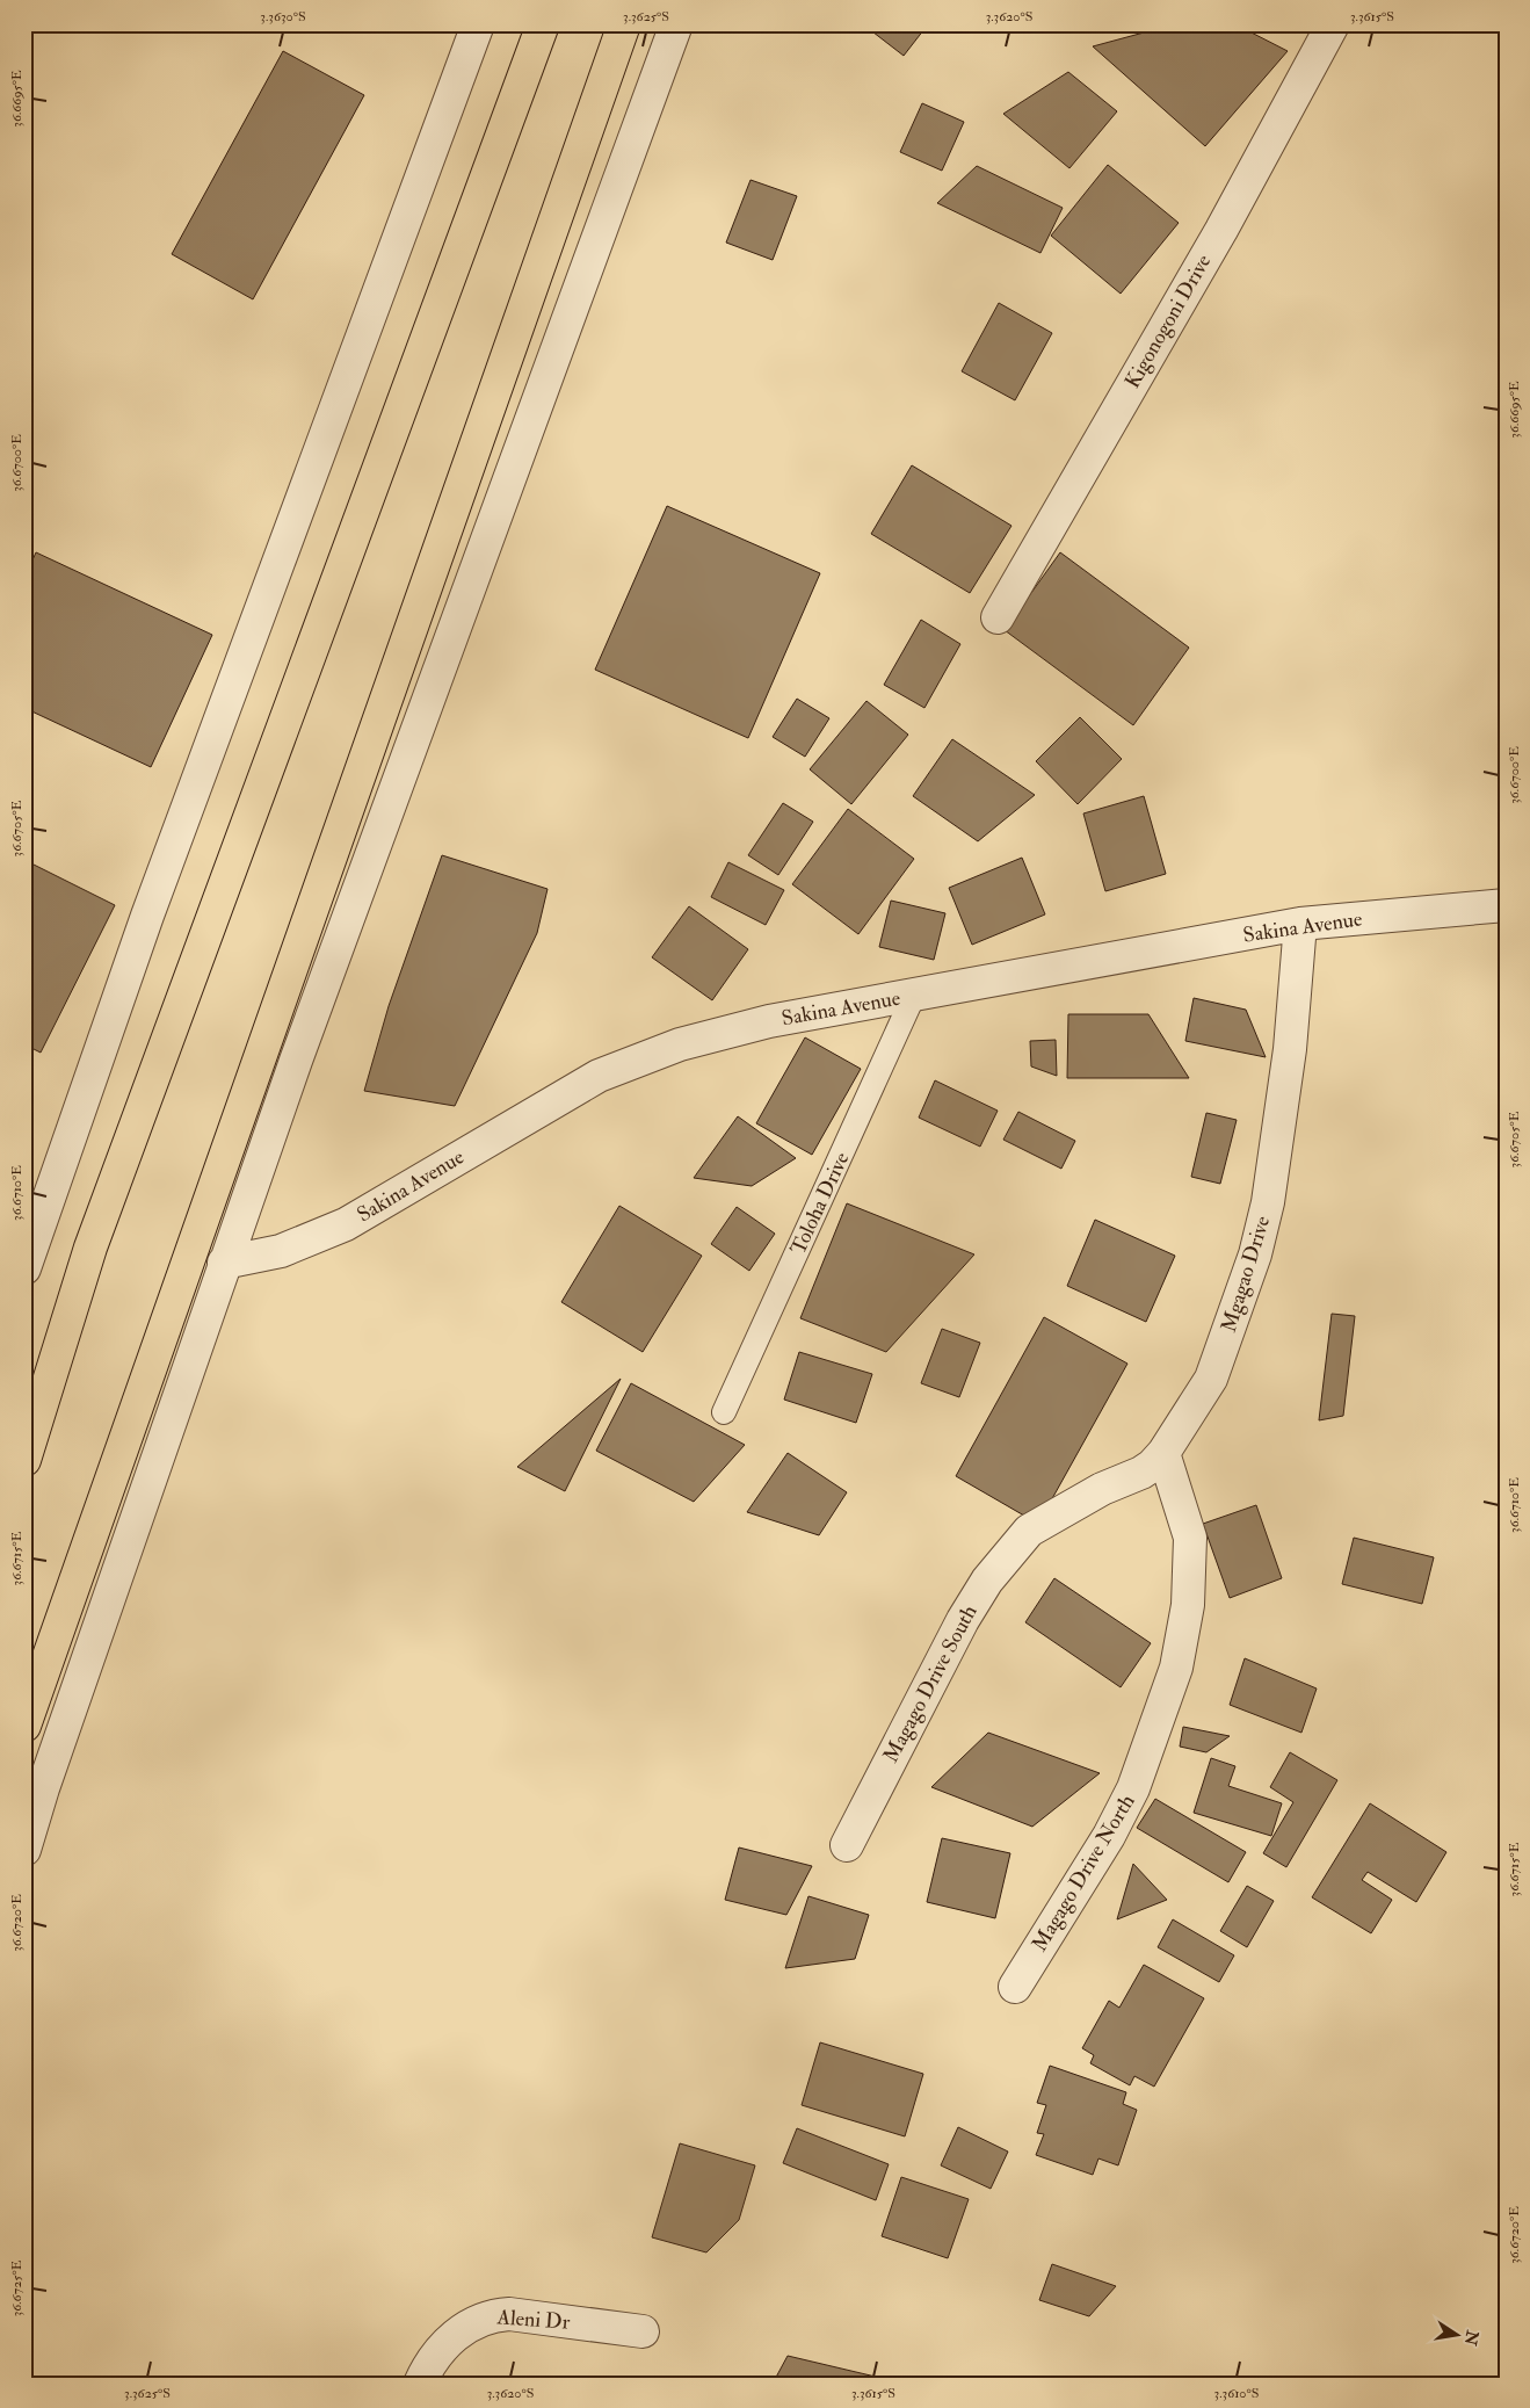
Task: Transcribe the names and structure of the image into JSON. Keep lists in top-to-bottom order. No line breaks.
{"streets":{"street":["Kigonogoni Drive","Sakina Avenue","Mgagao Drive","Magago Drive South","Magago Drive North","Aleni Dr"],"lane":["Toloha Drive"]},"crossings":[["Sakina Avenue","Toloha Drive"],["Sakina Avenue","Mgagao Drive"],["Mgagao Drive","Magago Drive South"],["Mgagao Drive","Magago Drive North"]],"north":"right","coordinates":["3.3630°S","3.3625°S","3.3620°S","3.3615°S","36.6695°E","36.6700°E","36.6705°E","36.6710°E","36.6715°E","36.6720°E","36.6725°E","3.3610°S"]}
